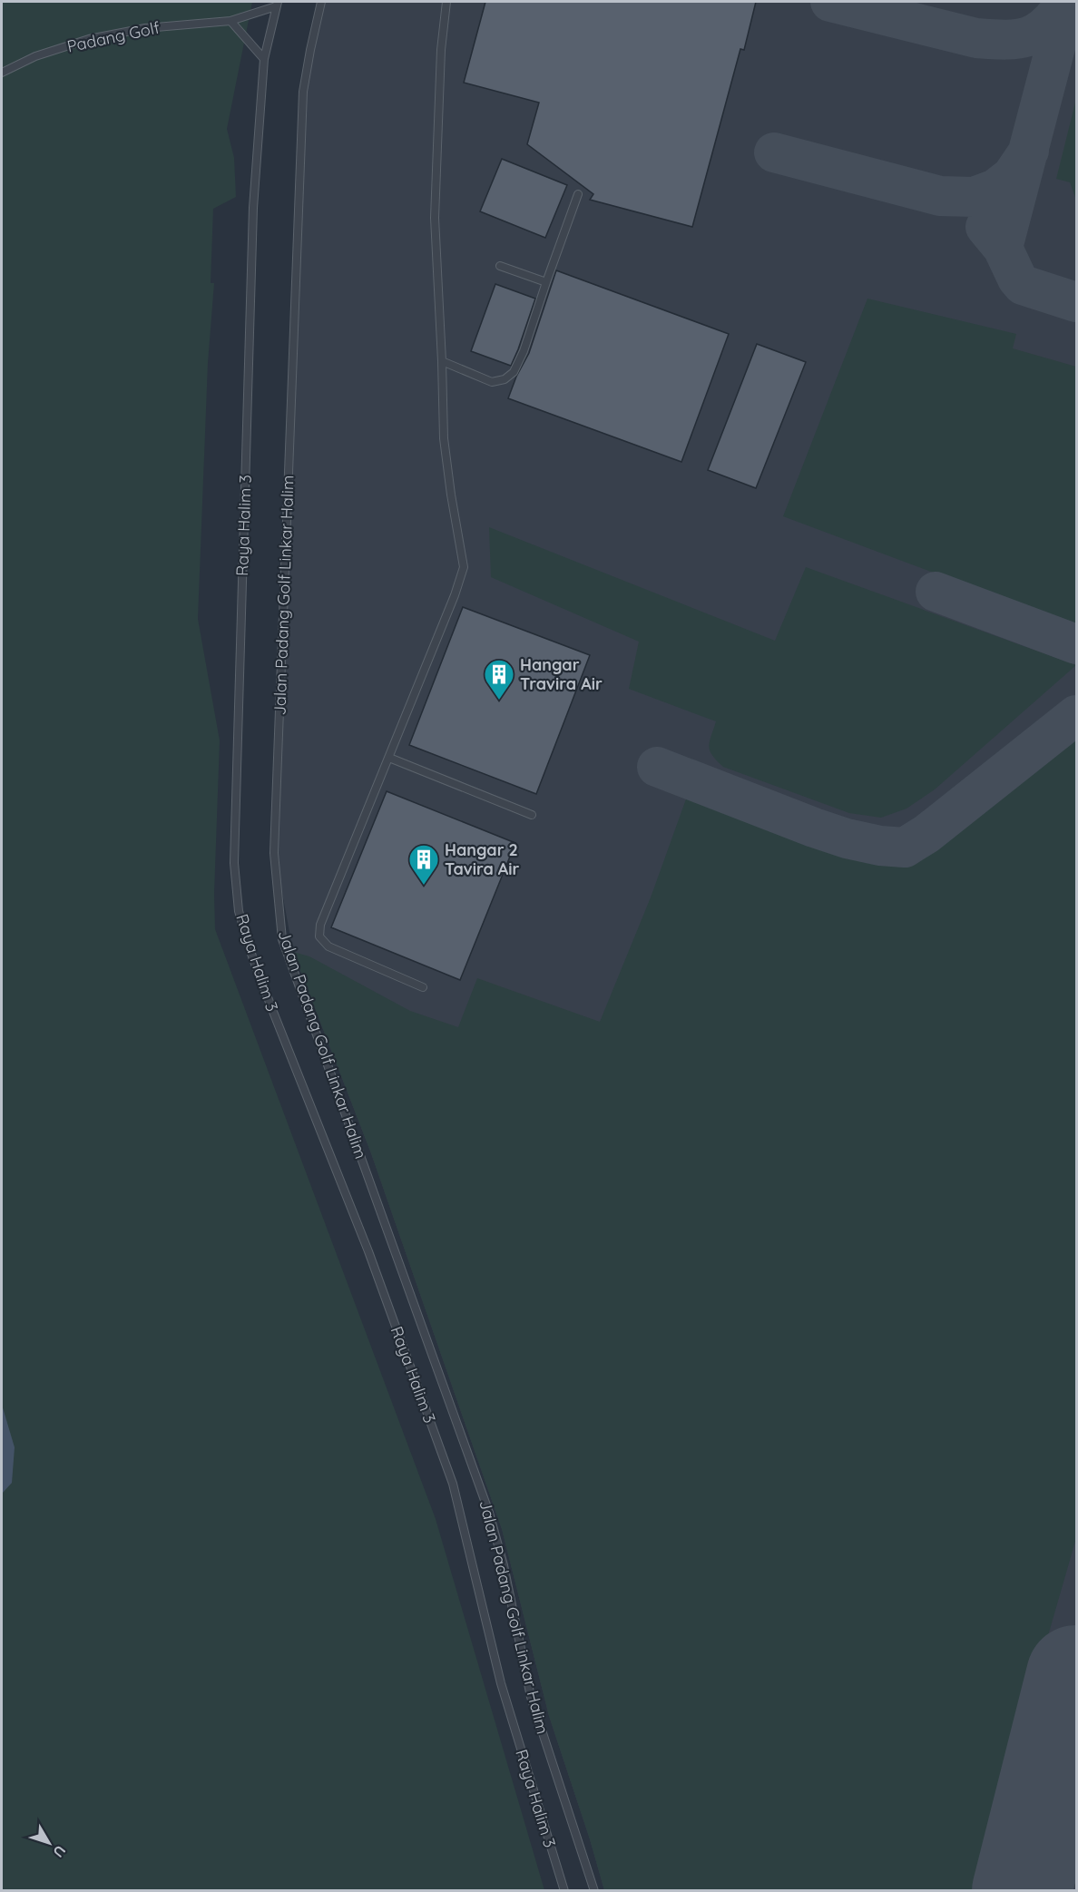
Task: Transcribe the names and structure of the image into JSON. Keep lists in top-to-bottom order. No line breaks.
{"streets":{"lane":["Padang Golf","Raya Halim 3","Jalan Padang Golf Linkar Halim"]},"places":{"building":["Hangar Travira Air","Hangar 2 Tavira Air"]},"north":"bottom right"}
